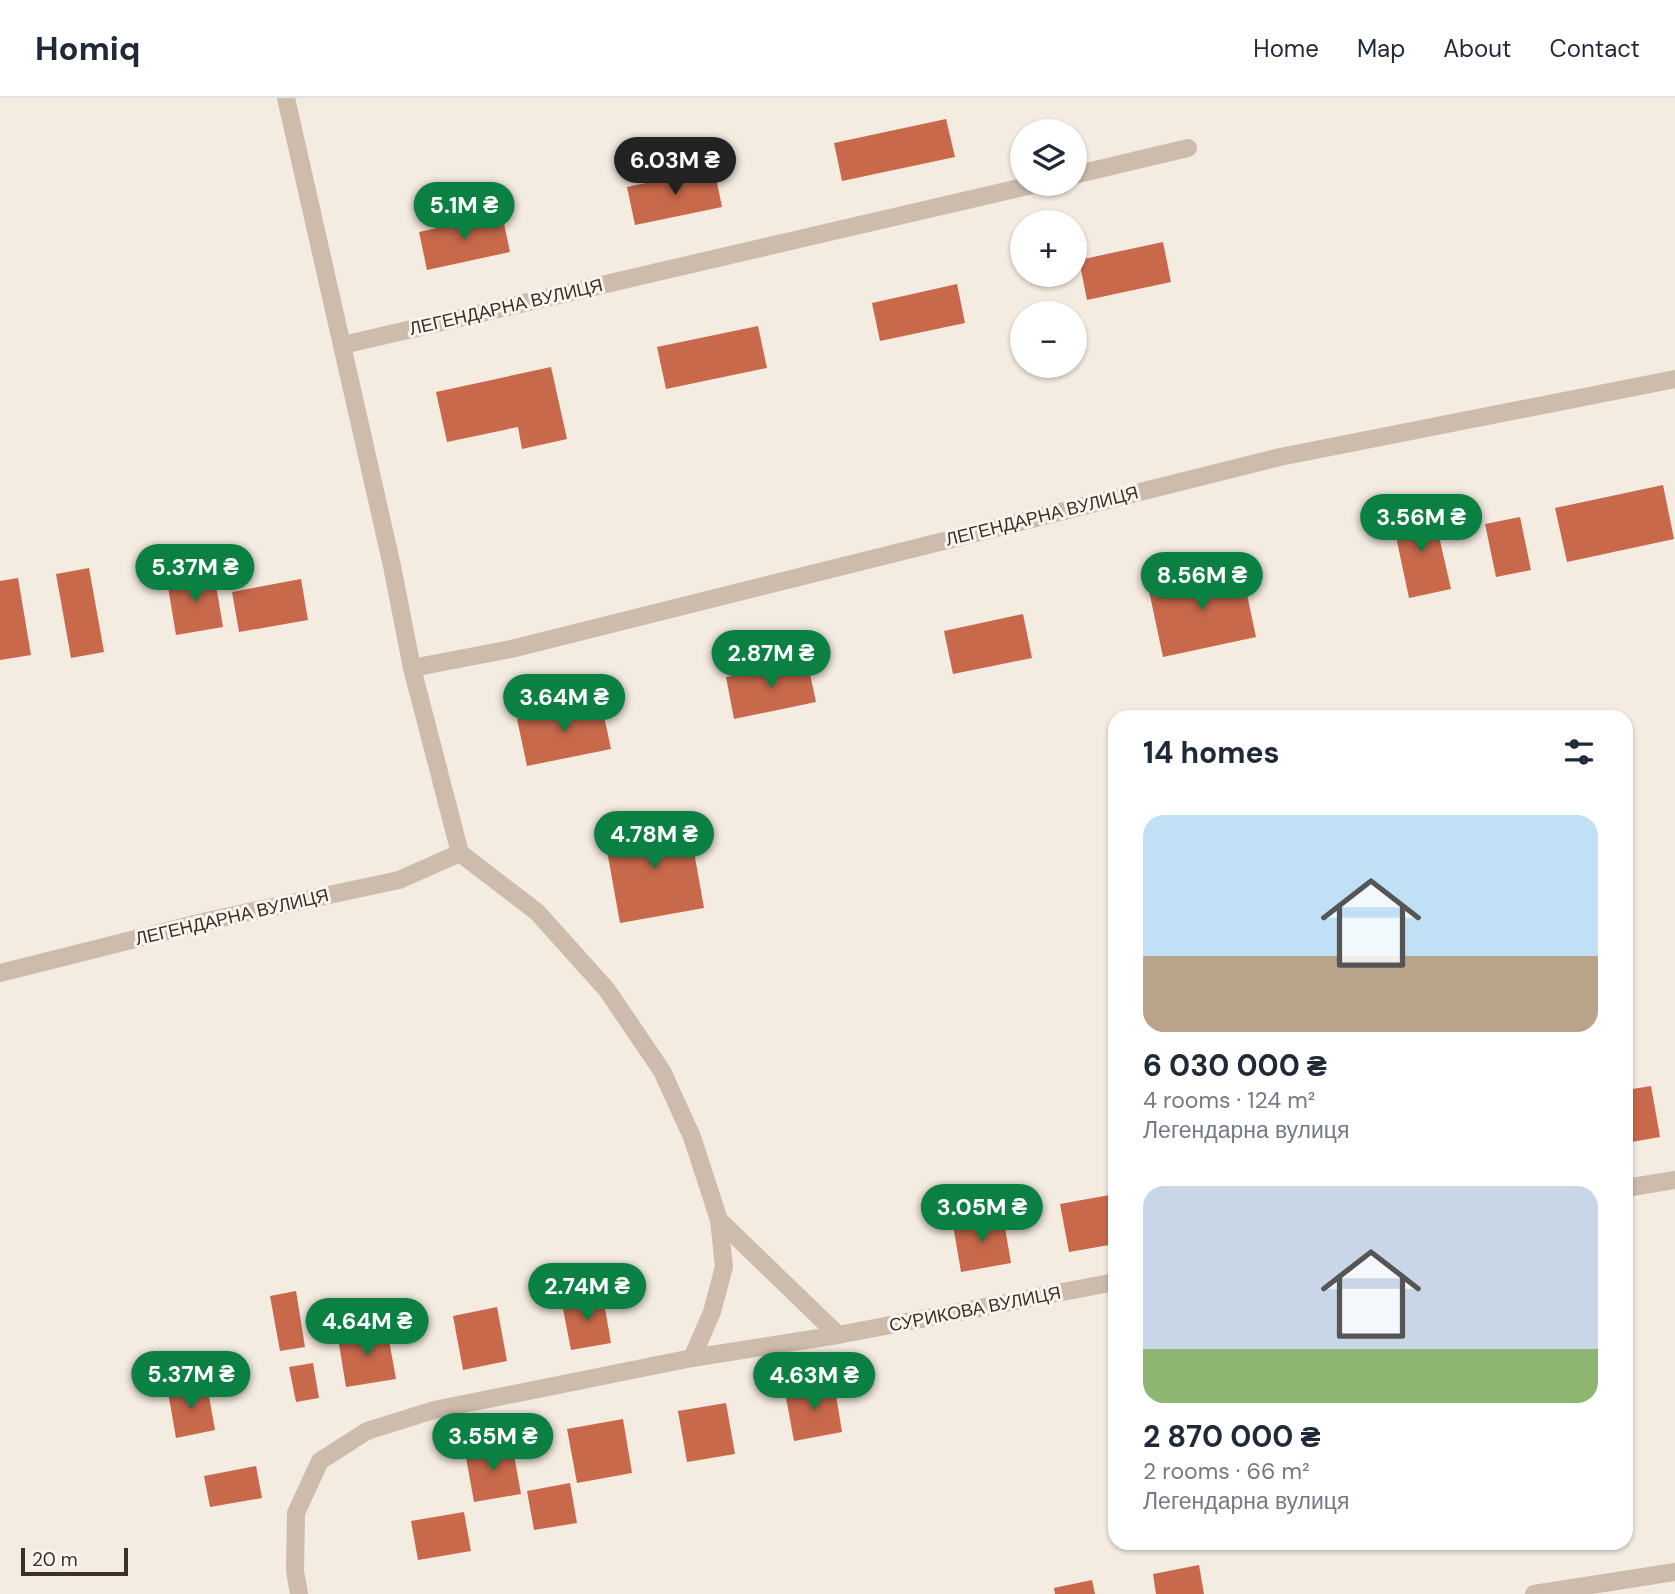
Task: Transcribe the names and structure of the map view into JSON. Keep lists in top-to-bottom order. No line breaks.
{"streets":{"street":["ЛЕГЕНДАРНА ВУЛИЦЯ","СУРИКОВА ВУЛИЦЯ"]},"scale_bar":"20 m","page":{"header":"Homiq","nav":["Home","Map","About","Contact"],"map_buttons":["+","−"],"price":["6.03M ₴","5.1M ₴","3.56M ₴","5.37M ₴","8.56M ₴","2.87M ₴","3.64M ₴","4.78M ₴","3.05M ₴","2.74M ₴","4.64M ₴","5.37M ₴","4.63M ₴","3.55M ₴"],"heading":"14 homes","list":[{"name":"6 030 000 ₴","note":"4 rooms · 124 m² · Легендарна вулиця"},{"name":"2 870 000 ₴","note":"2 rooms · 66 m² · Легендарна вулиця"}],"scale":"20 m"}}
